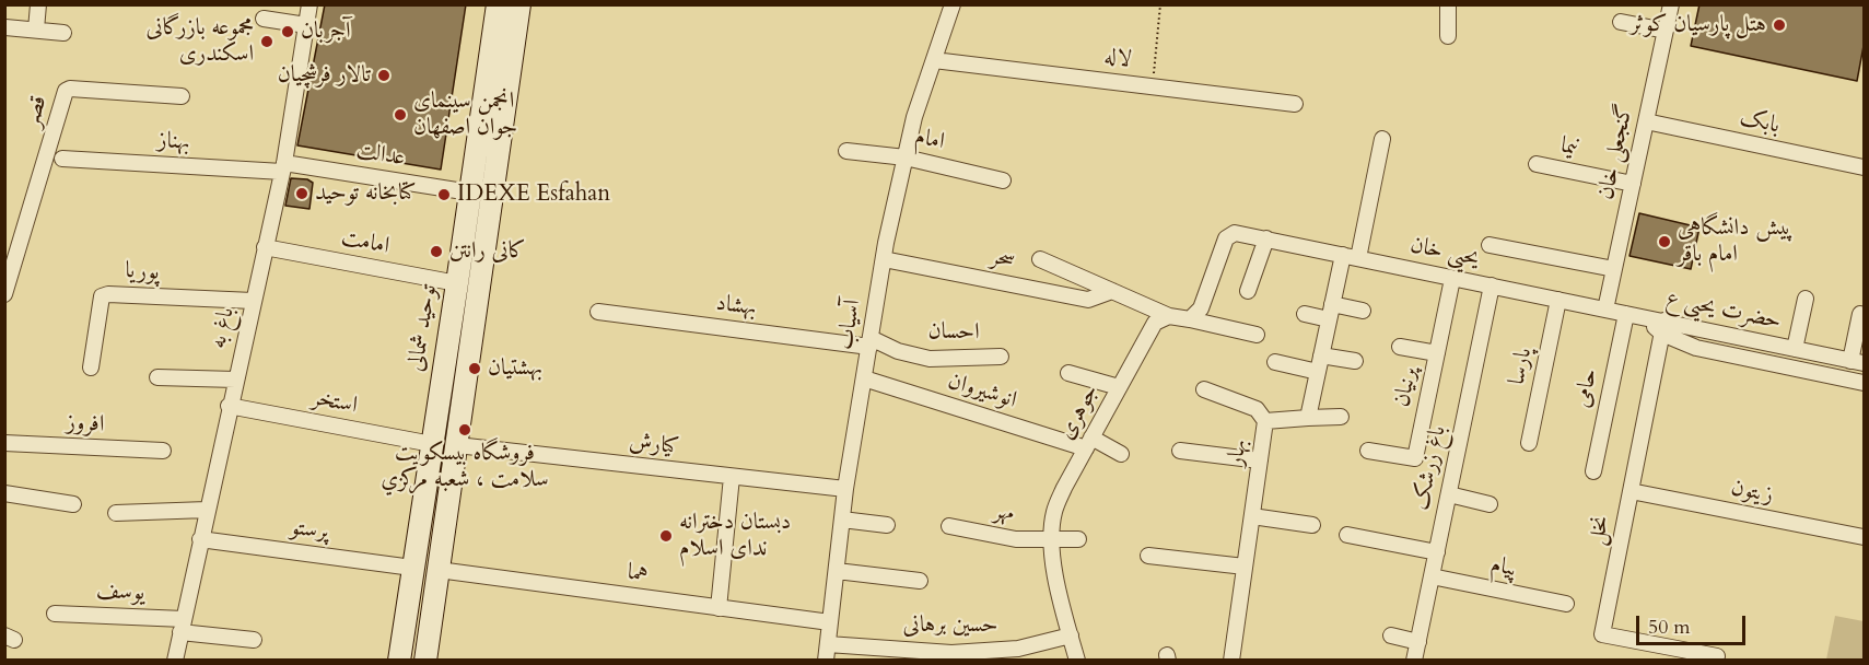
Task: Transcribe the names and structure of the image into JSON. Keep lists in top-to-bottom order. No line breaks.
{"streets":{"main road":["توحید شمالی"],"street":["لاله","قصر","بابک","امام","بهناز","نیما","گنجعلی خان","عدالت","امامت","یحیی خان","سحر","پوریا","بهشاد","حضرت یحیی ع","آسیاب","باغ به","احسان","پارسا","پرنیان","حامی","انوشیروان","استخر","جوهری","افروز","کیارش","بهار","باغ زرشک","زیتون","مهر","پرستو","نخل","پیام","هما","یوسف","حسین برهانی"]},"crossings":[["لاله","آسیاب"],["بابک","گنجعلی خان"],["امام","آسیاب"],["بهناز","عدالت"],["بهناز","باغ به"],["نیما","گنجعلی خان"],["گنجعلی خان","یحیی خان"],["عدالت","باغ به"],["عدالت","توحید شمالی"],["امامت","باغ به"],["امامت","توحید شمالی"],["یحیی خان","حضرت یحیی ع"],["یحیی خان","پارسا"],["یحیی خان","پرنیان"],["یحیی خان","حامی"],["یحیی خان","باغ زرشک"],["سحر","آسیاب"],["سحر","جوهری"],["پوریا","باغ به"],["بهشاد","آسیاب"],["بهشاد","احسان"],["حضرت یحیی ع","نخل"],["آسیاب","احسان"],["آسیاب","انوشیروان"],["آسیاب","کیارش"],["آسیاب","هما"],["آسیاب","حسین برهانی"],["باغ به","استخر"],["باغ به","پرستو"],["باغ به","یوسف"],["توحید شمالی","استخر"],["توحید شمالی","پرستو"],["انوشیروان","جوهری"],["جوهری","مهر"],["جوهری","حسین برهانی"],["باغ زرشک","پیام"],["زیتون","نخل"]],"places":["هتل پارسیان کوثر","آجربان","مجموعه بازرگانی اسکندری","تالار فرشچیان","انجمن سینمای جوان اصفهان","کتابخانه توحید","IDEXE Esfahan","پیش دانشگاهی امام باقر","کانی رانتن","بهشتیان","فروشگاه بيسكويت سلامت ، شعبه مركزي","دبستان دخترانه ندای اسلام"],"scale_bar":"50 m"}
